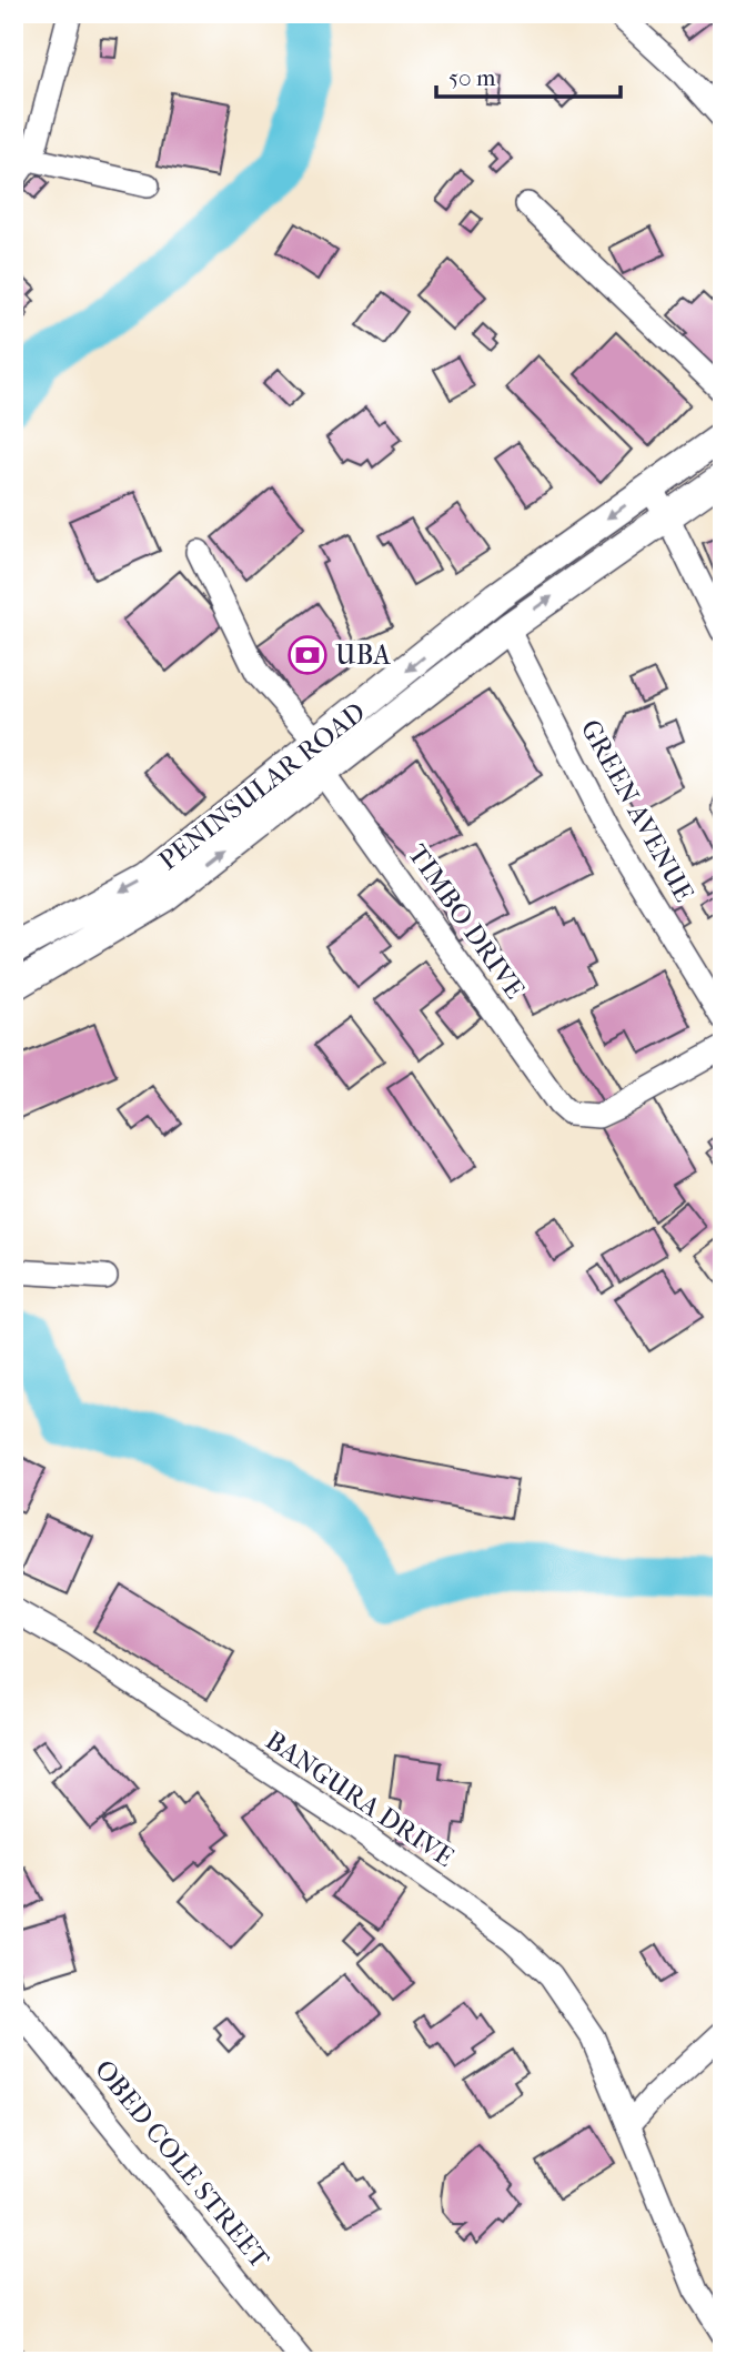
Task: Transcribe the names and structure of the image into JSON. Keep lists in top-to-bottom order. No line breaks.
{"streets":{"main road":["PENINSULAR ROAD"],"street":["GREEN AVENUE","TIMBO DRIVE","BANGURA DRIVE","OBED COLE STREET"]},"crossings":[["PENINSULAR ROAD","GREEN AVENUE"],["PENINSULAR ROAD","TIMBO DRIVE"]],"places":{"bank":["UBA"]},"scale_bar":"50 m"}
